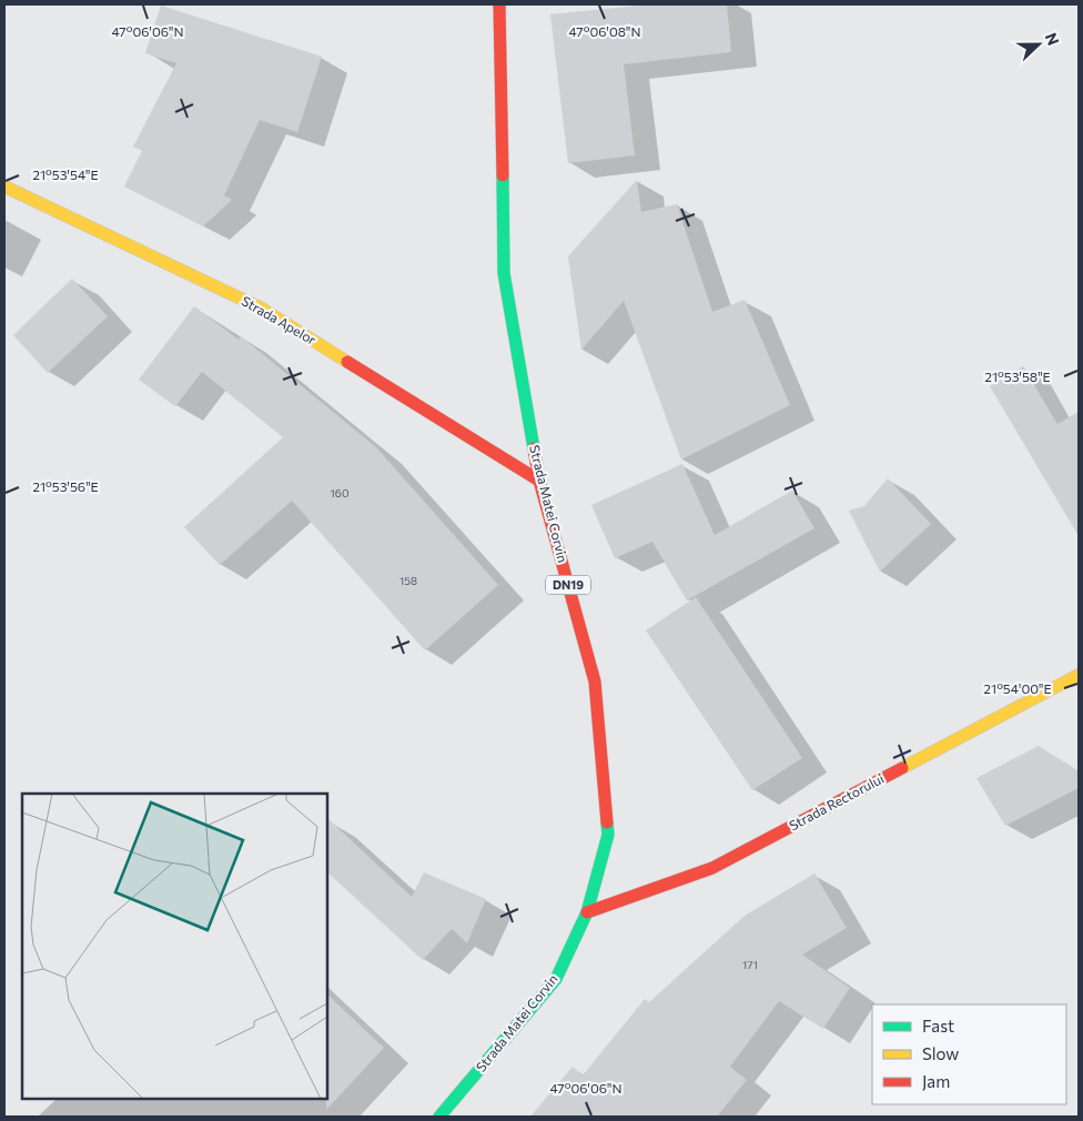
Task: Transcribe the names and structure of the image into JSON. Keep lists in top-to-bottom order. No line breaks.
{"streets":{"main road":["Strada Apelor","Strada Matei Corvin","DN19","Strada Rectorului"]},"crossings":[["Strada Apelor","Strada Matei Corvin"],["Strada Matei Corvin","Strada Rectorului"]],"house_numbers":["160","158","171"],"legend":["Fast","Slow","Jam"],"north":"right","coordinates":["47°06'06\"N","47°06'08\"N","21°53'54\"E","21°53'58\"E","21°53'56\"E","21°54'00\"E"]}
